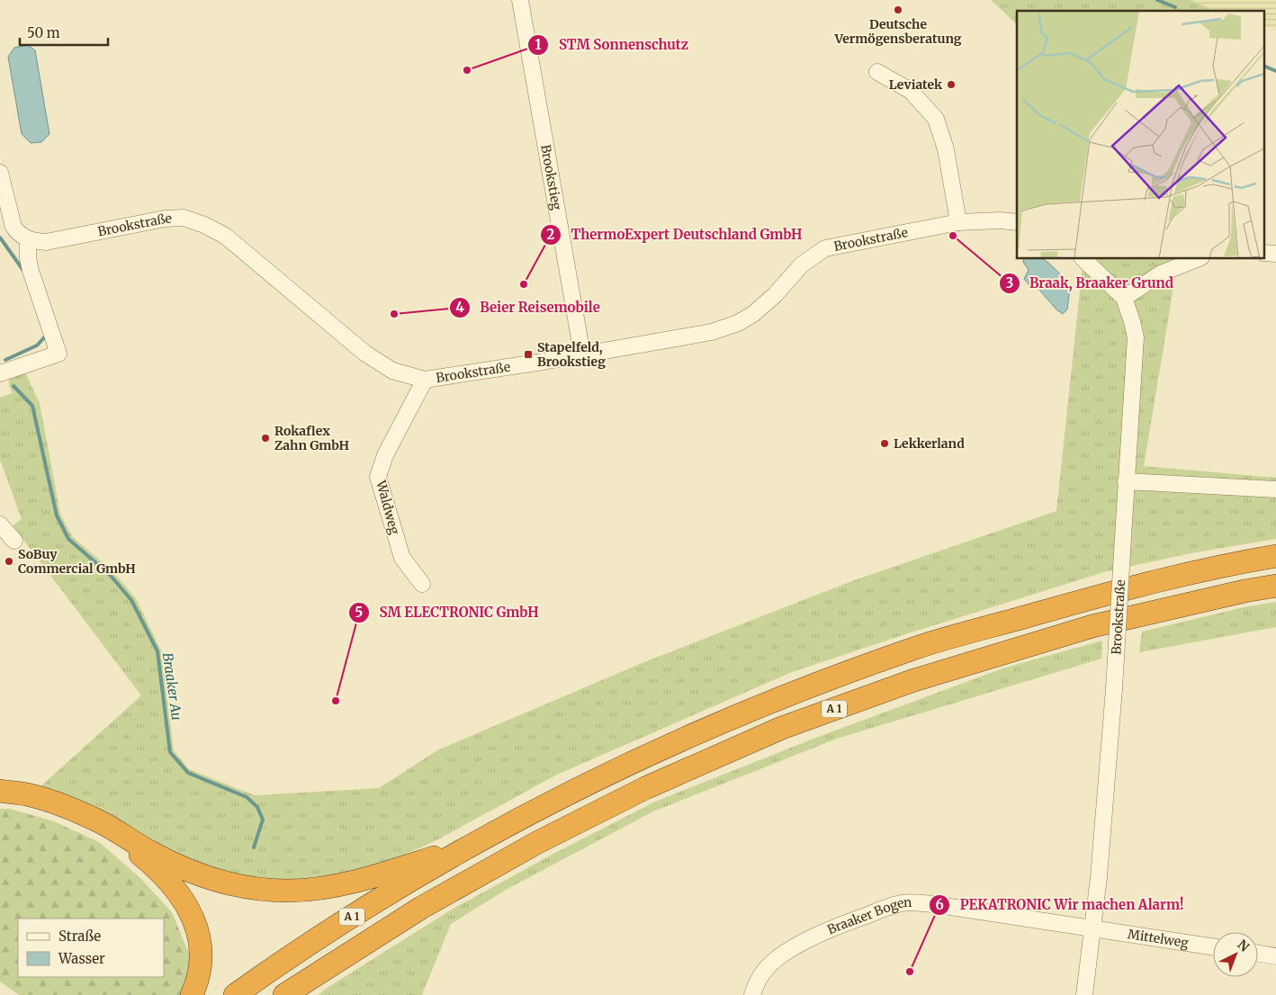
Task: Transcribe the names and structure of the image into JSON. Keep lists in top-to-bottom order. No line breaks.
{"streets":{"highway":["A 1"],"street":["Brookstieg","Brookstraße","Waldweg","Braaker Bogen","Mittelweg"]},"crossings":[["Brookstieg","Brookstraße"],["Brookstraße","Waldweg"],["Brookstraße","Braaker Bogen"],["Brookstraße","Mittelweg"],["Braaker Bogen","Mittelweg"]],"water":["Braaker Au"],"places":{"other":["Deutsche Vermögensberatung","STM Sonnenschutz","Leviatek","Braak, Braaker Grund","ThermoExpert Deutschland GmbH","Beier Reisemobile","Rokaflex Zahn GmbH","Lekkerland","SoBuy Commercial GmbH","SM ELECTRONIC GmbH","PEKATRONIC Wir machen Alarm!"],"transit":["Stapelfeld, Brookstieg"]},"legend":["Straße","Wasser"],"scale_bar":"50 m","north":"top right"}
